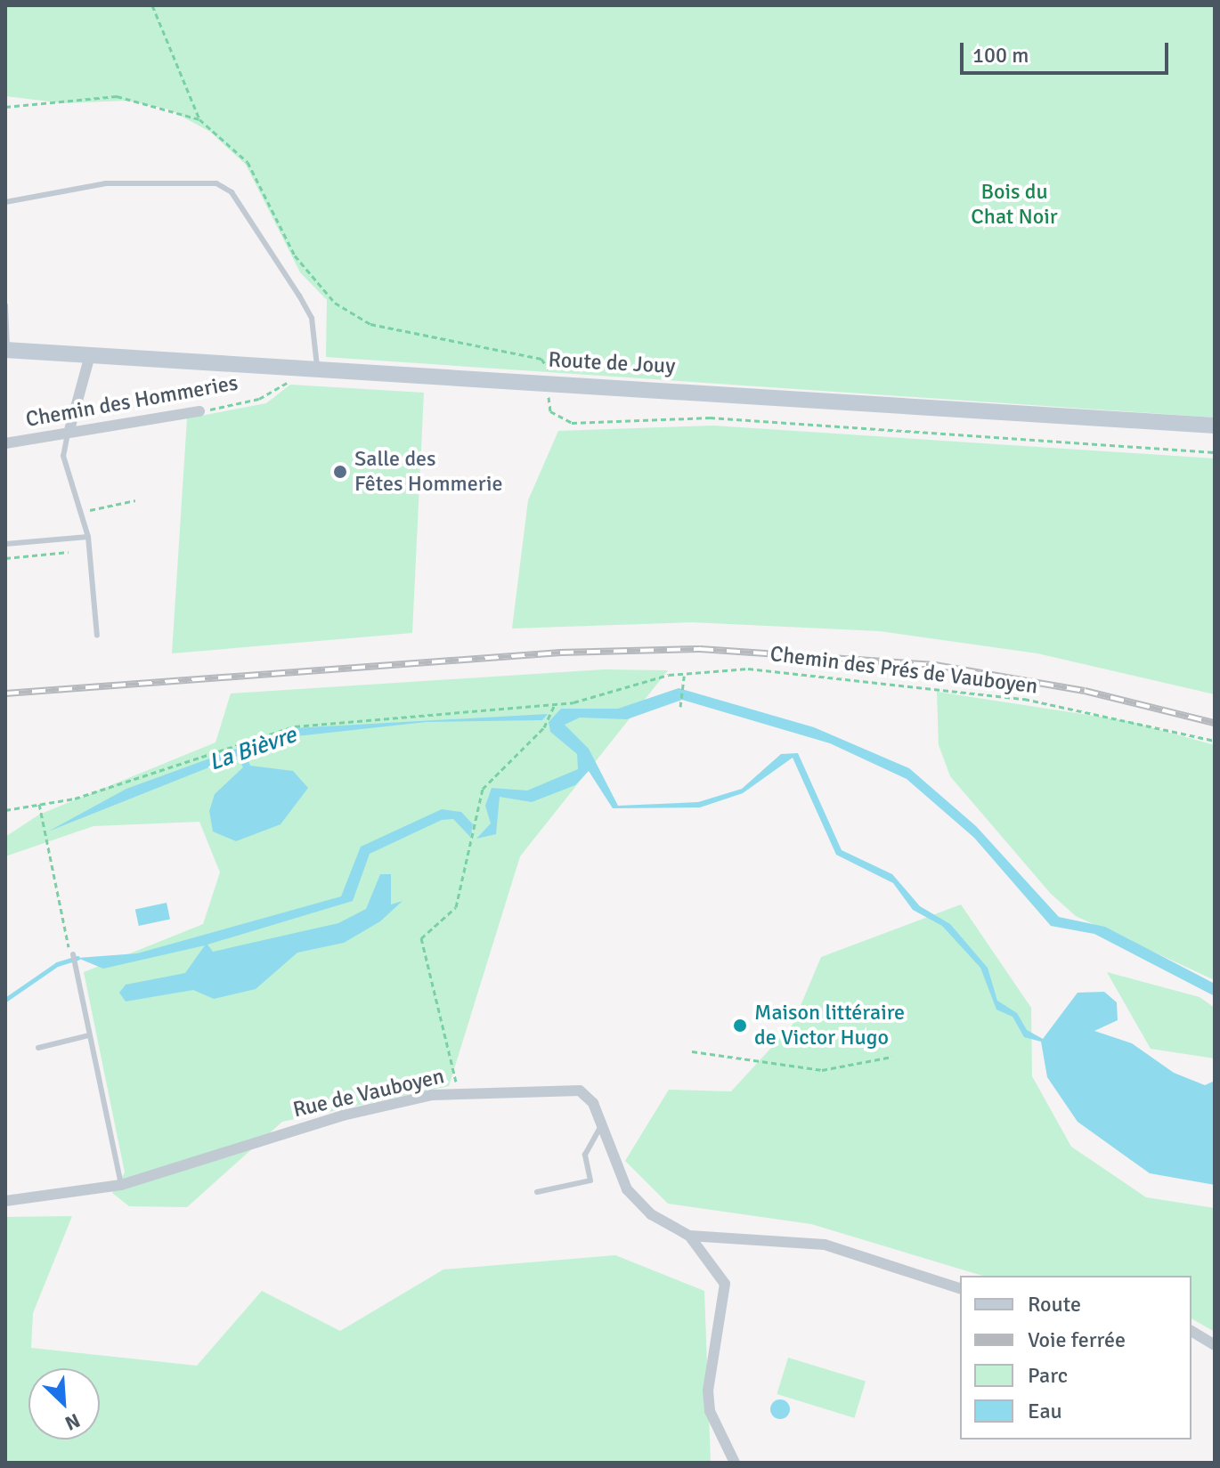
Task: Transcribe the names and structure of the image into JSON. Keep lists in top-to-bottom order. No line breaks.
{"streets":{"main road":["Route de Jouy"],"street":["Chemin des Hommeries","Rue de Vauboyen"],"path":["Chemin des Prés de Vauboyen"]},"crossings":[["Route de Jouy","Chemin des Hommeries"]],"water":["La Bièvre"],"parks":["Bois du Chat Noir"],"places":["Salle des Fêtes Hommerie","Maison littéraire de Victor Hugo"],"legend":["Route","Voie ferrée","Parc","Eau"],"scale_bar":"100 m","north":"bottom right"}
